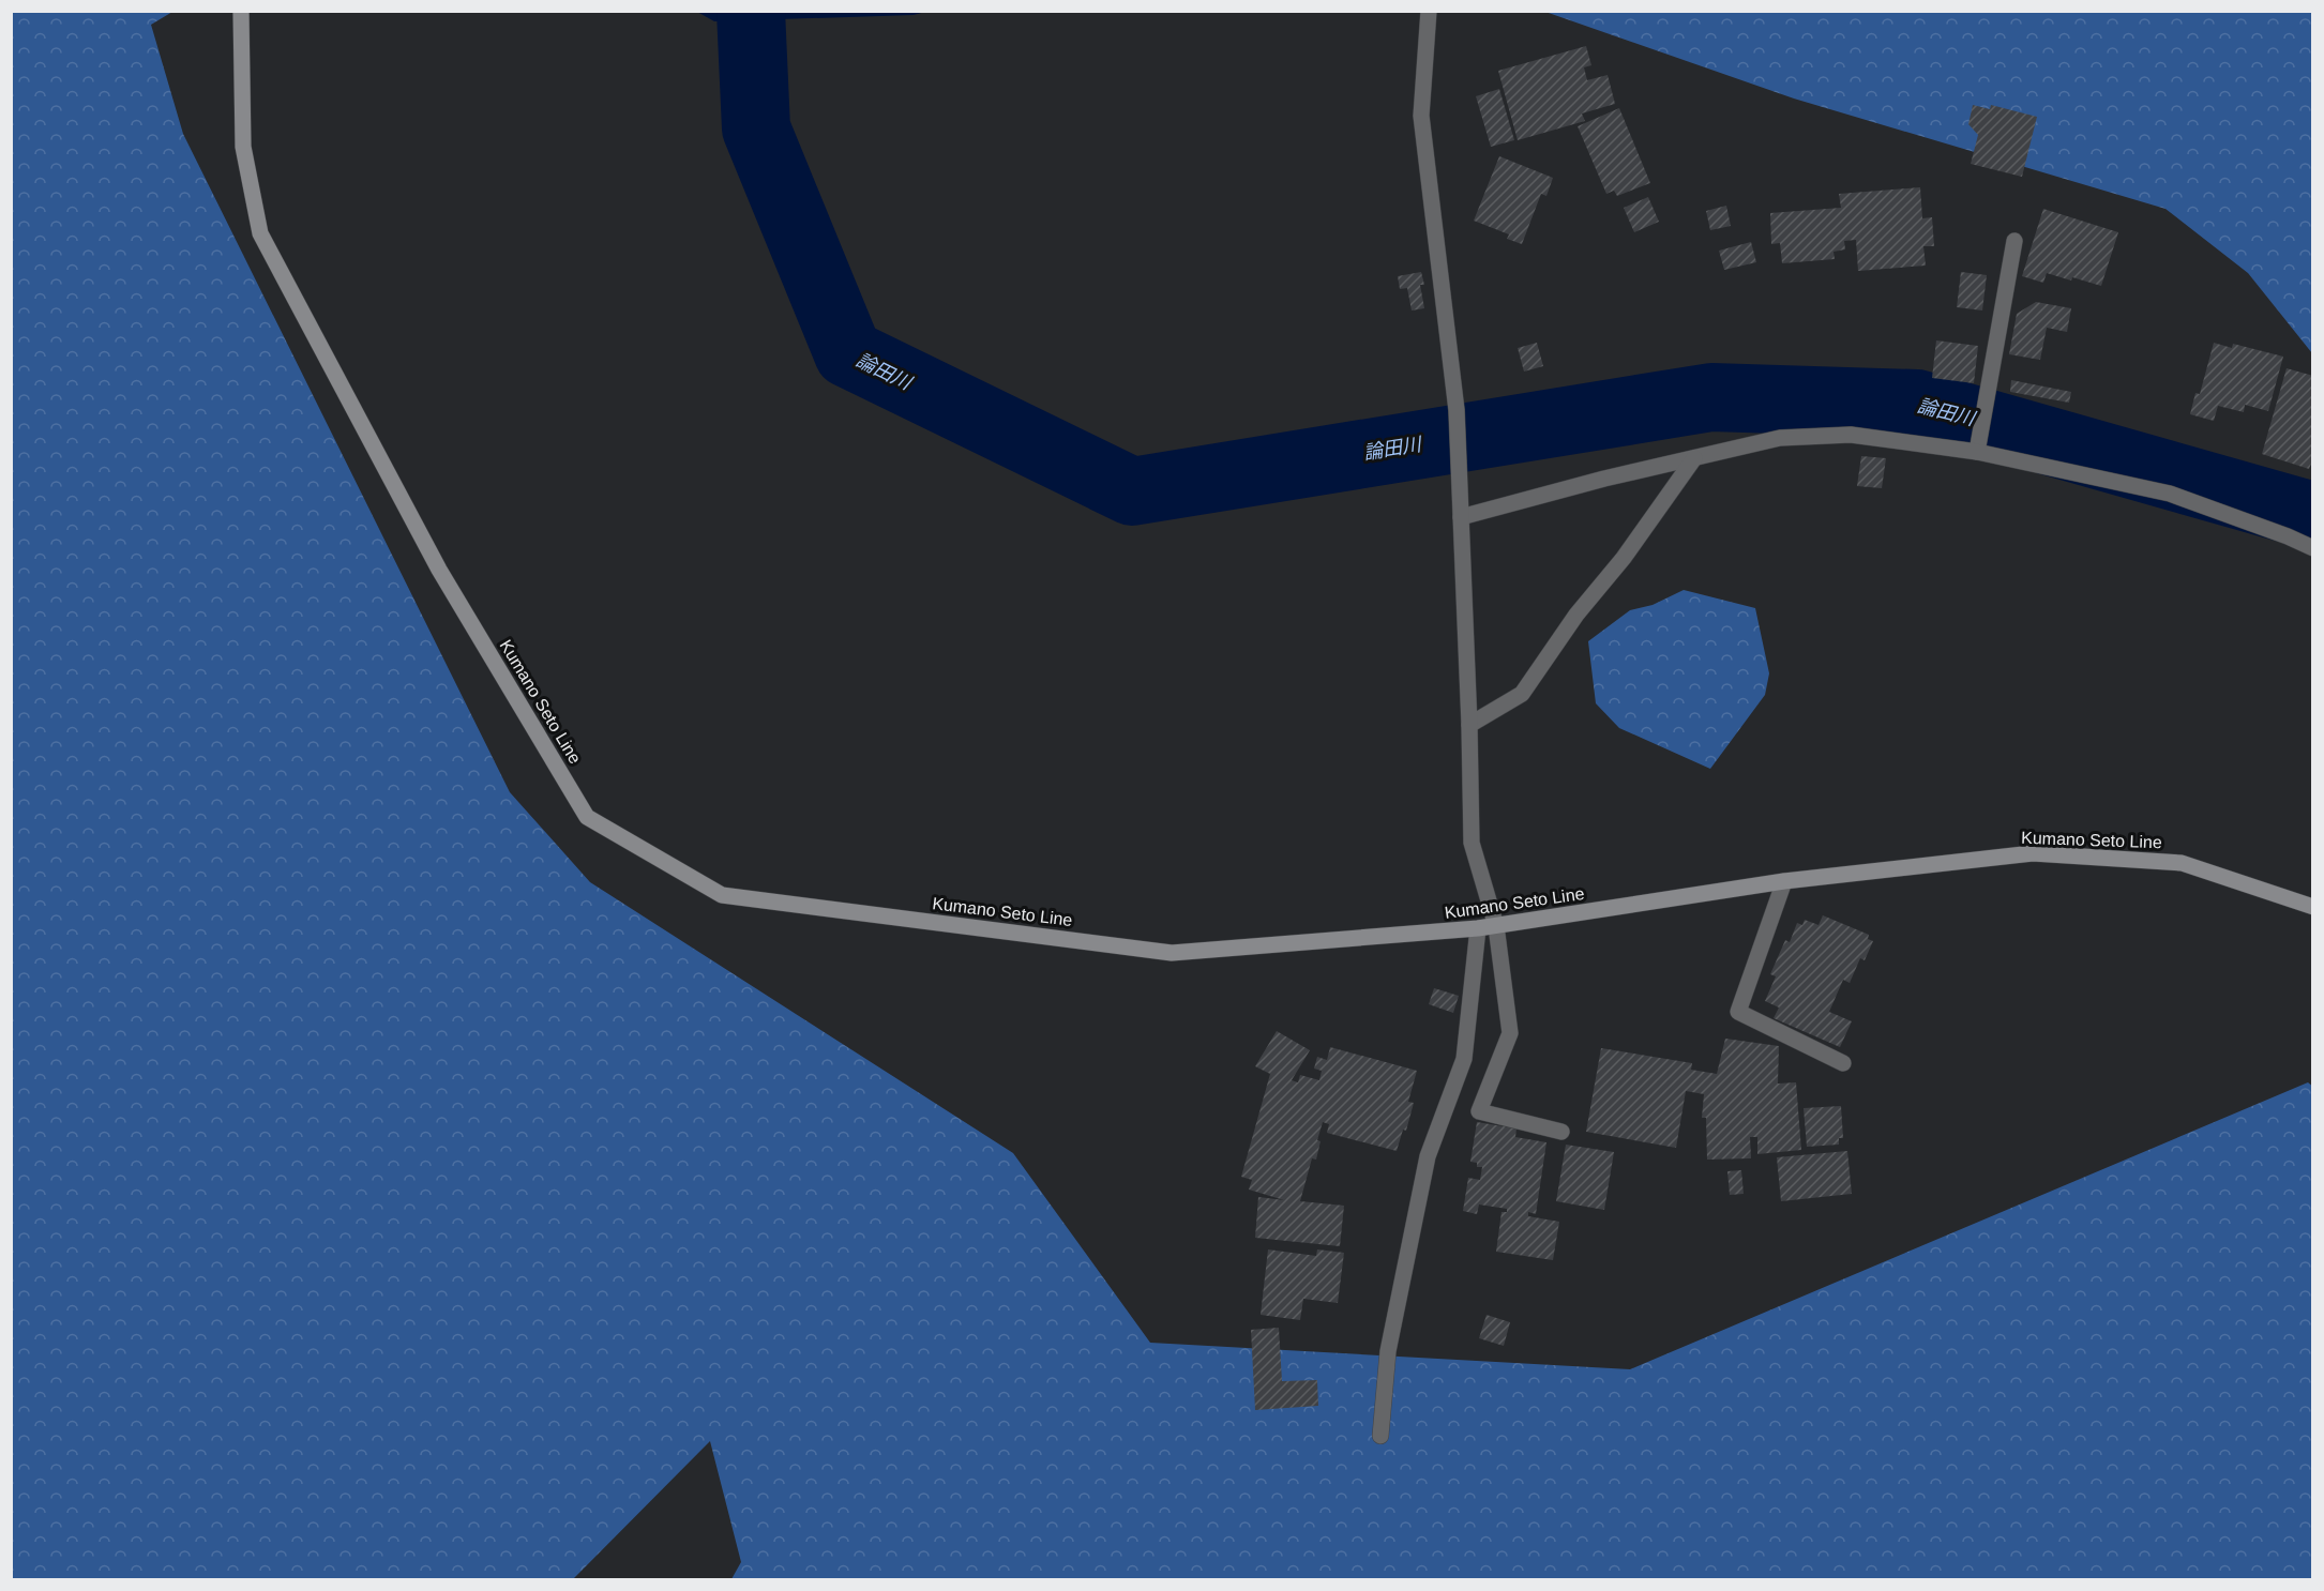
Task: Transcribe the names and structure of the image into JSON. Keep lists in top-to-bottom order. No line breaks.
{"streets":{"main road":["Kumano Seto Line"]},"water":["論田川"]}
